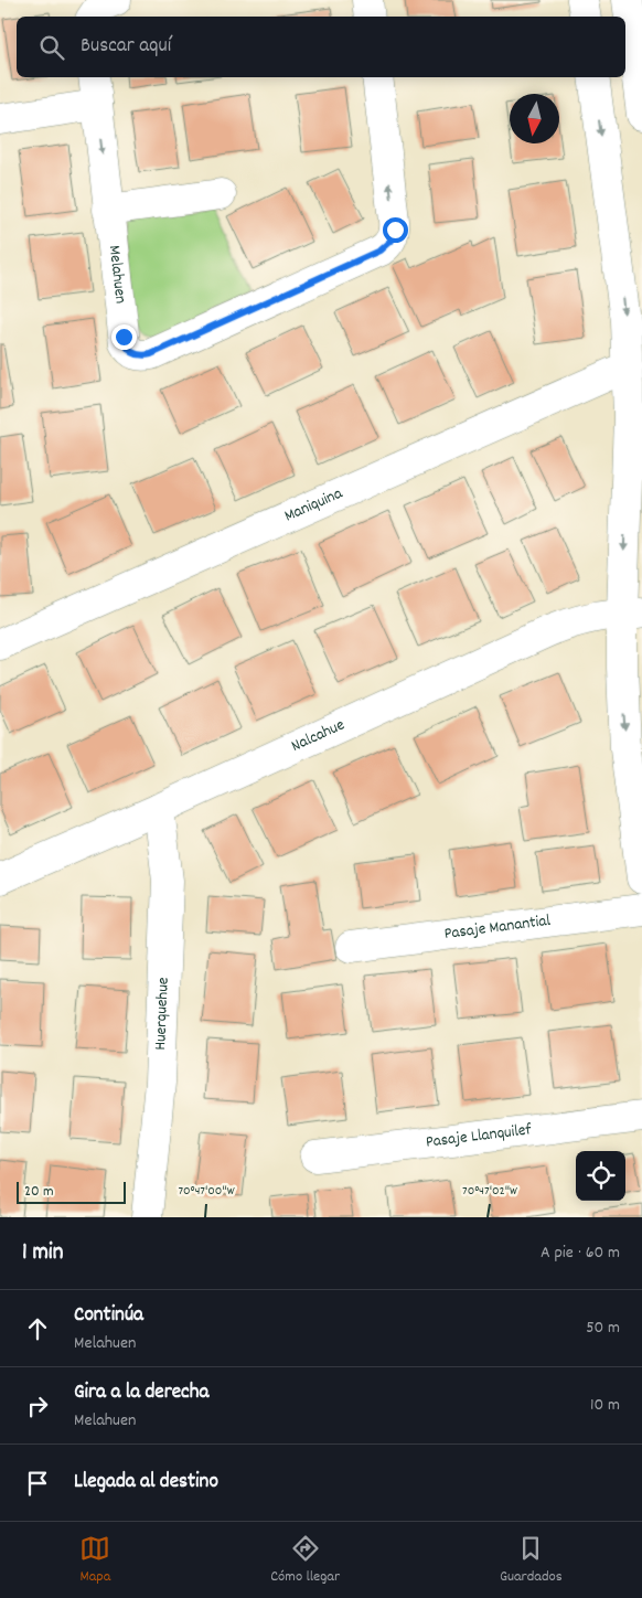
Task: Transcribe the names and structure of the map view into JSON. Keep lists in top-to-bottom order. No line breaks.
{"streets":{"street":["Melahuen","Maniquina","Nalcahue","Pasaje Manantial","Huerquehue","Pasaje Llanquilef"]},"crossings":[["Nalcahue","Huerquehue"]],"scale_bar":"20 m","north":"bottom","page":{"search":"Buscar aquí","scale":"20 m","heading":["1 min","A pie · 60 m"],"list":[["Continúa","Melahuen","50 m"],["Gira a la derecha","Melahuen","10 m"],"Llegada al destino"],"nav":["Mapa","Cómo llegar","Guardados"]},"coordinates":["70°47'00\"W","70°47'02\"W"]}
